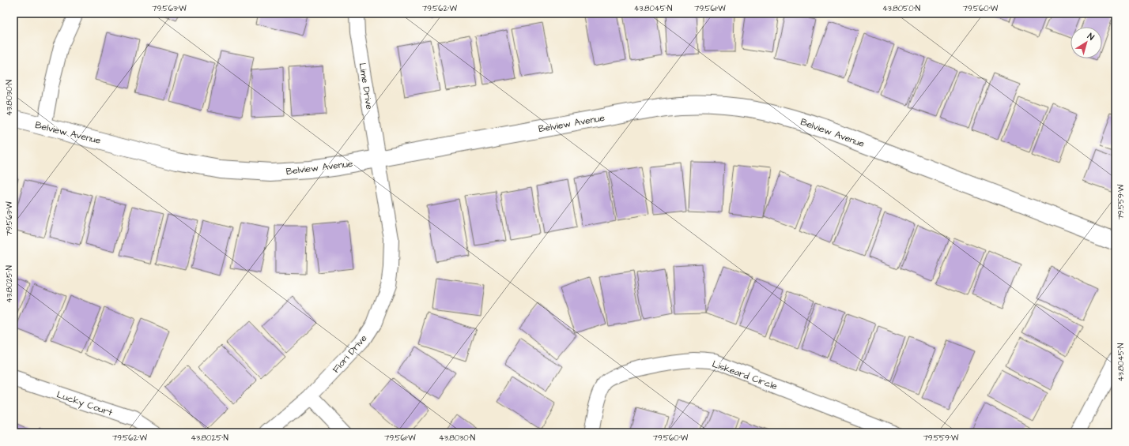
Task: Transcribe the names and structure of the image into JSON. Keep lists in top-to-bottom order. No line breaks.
{"streets":{"street":["Lime Drive","Belview Avenue","Fiori Drive","Liskeard Circle","Lucky Court"]},"crossings":[["Lime Drive","Belview Avenue"],["Lime Drive","Fiori Drive"],["Belview Avenue","Fiori Drive"]],"north":"top right","coordinates":["79.563°W","79.562°W","43.8045°N","79.561°W","43.8050°N","79.560°W","43.8030°N","79.559°W","43.8025°N"]}
